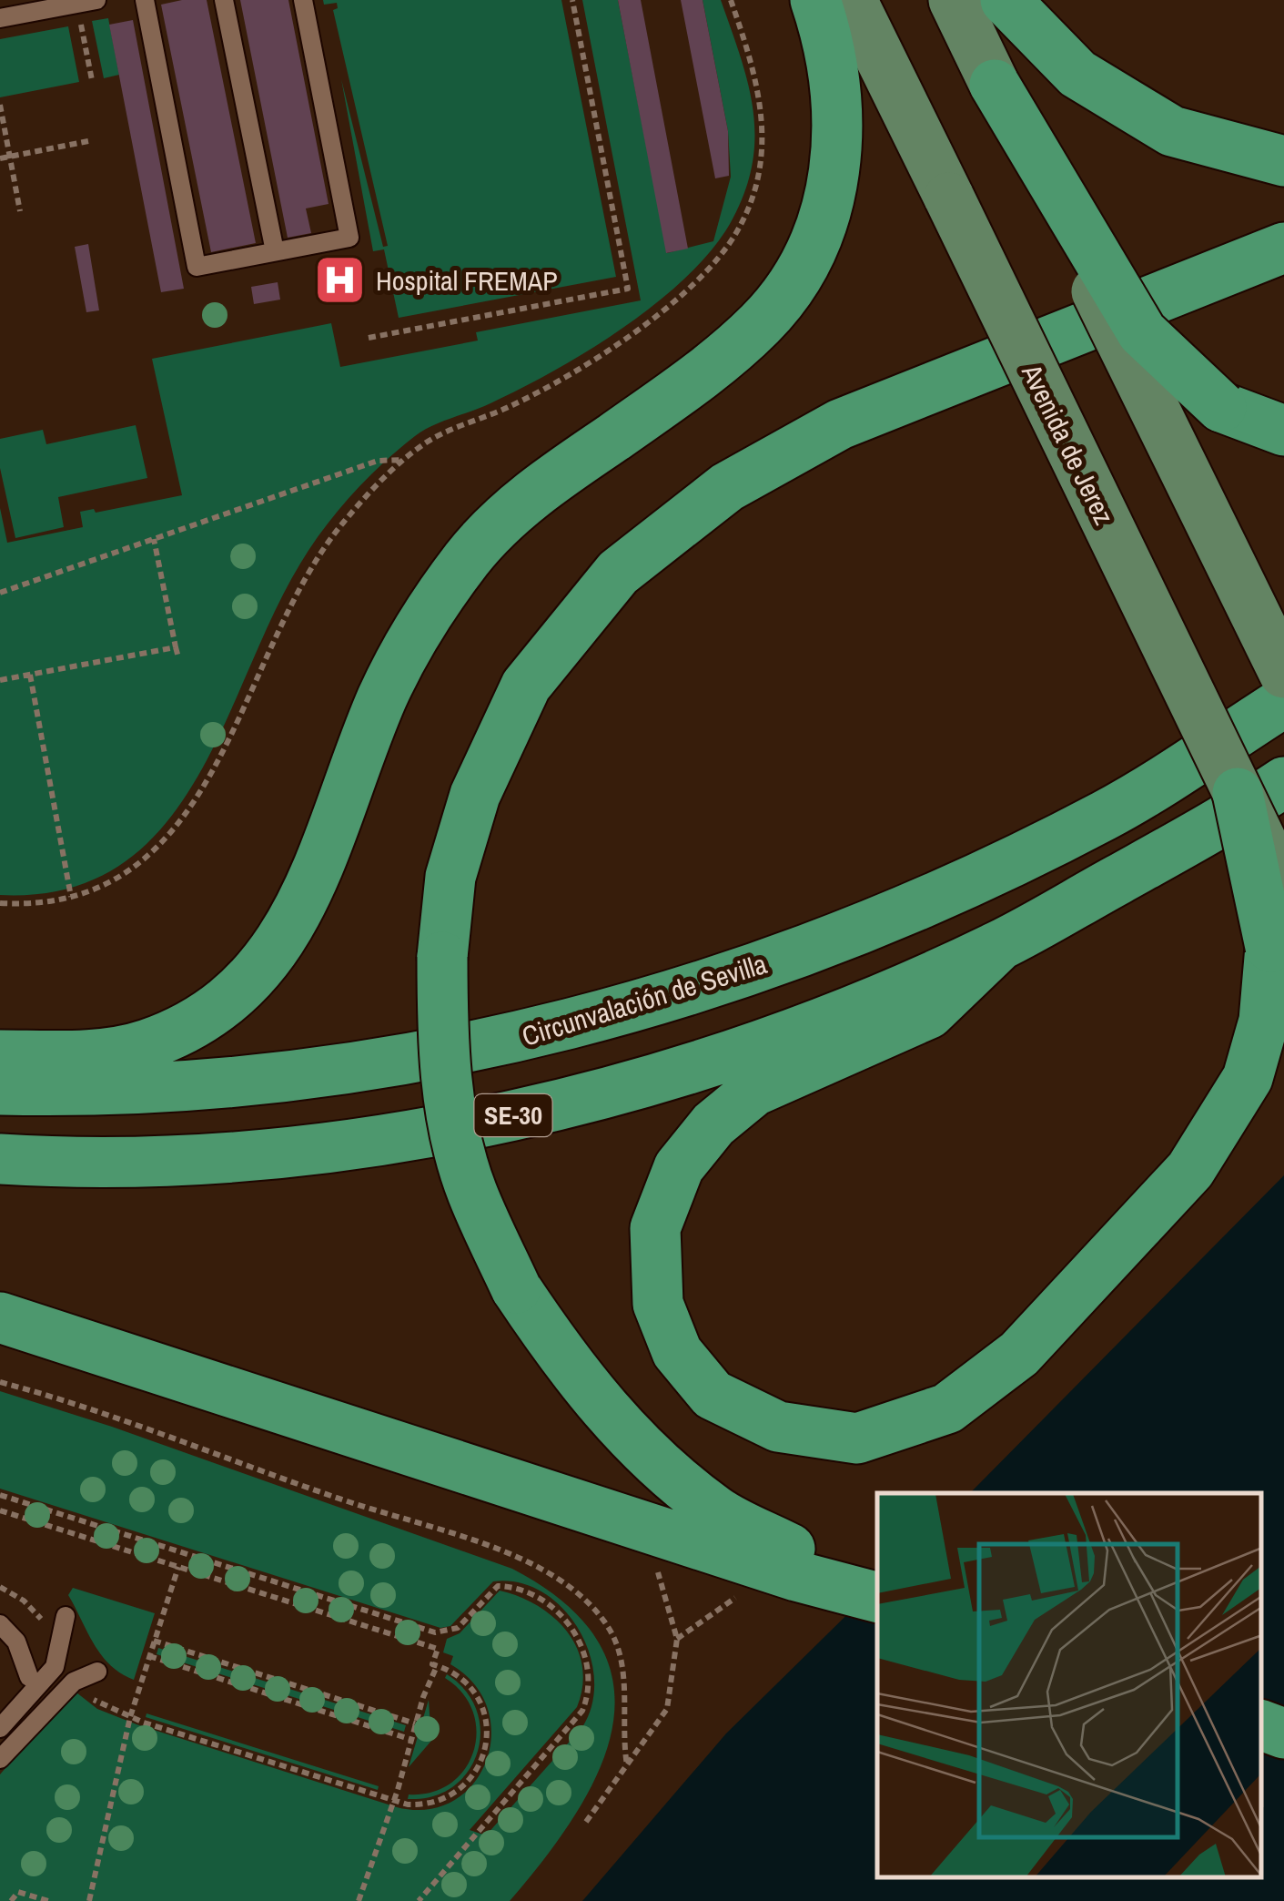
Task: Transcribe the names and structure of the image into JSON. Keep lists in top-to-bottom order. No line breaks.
{"streets":{"highway":["Circunvalación de Sevilla","SE-30"],"main road":["Avenida de Jerez"]},"crossings":[["Avenida de Jerez","SE-30"]],"places":{"hospital":["Hospital FREMAP"]}}
